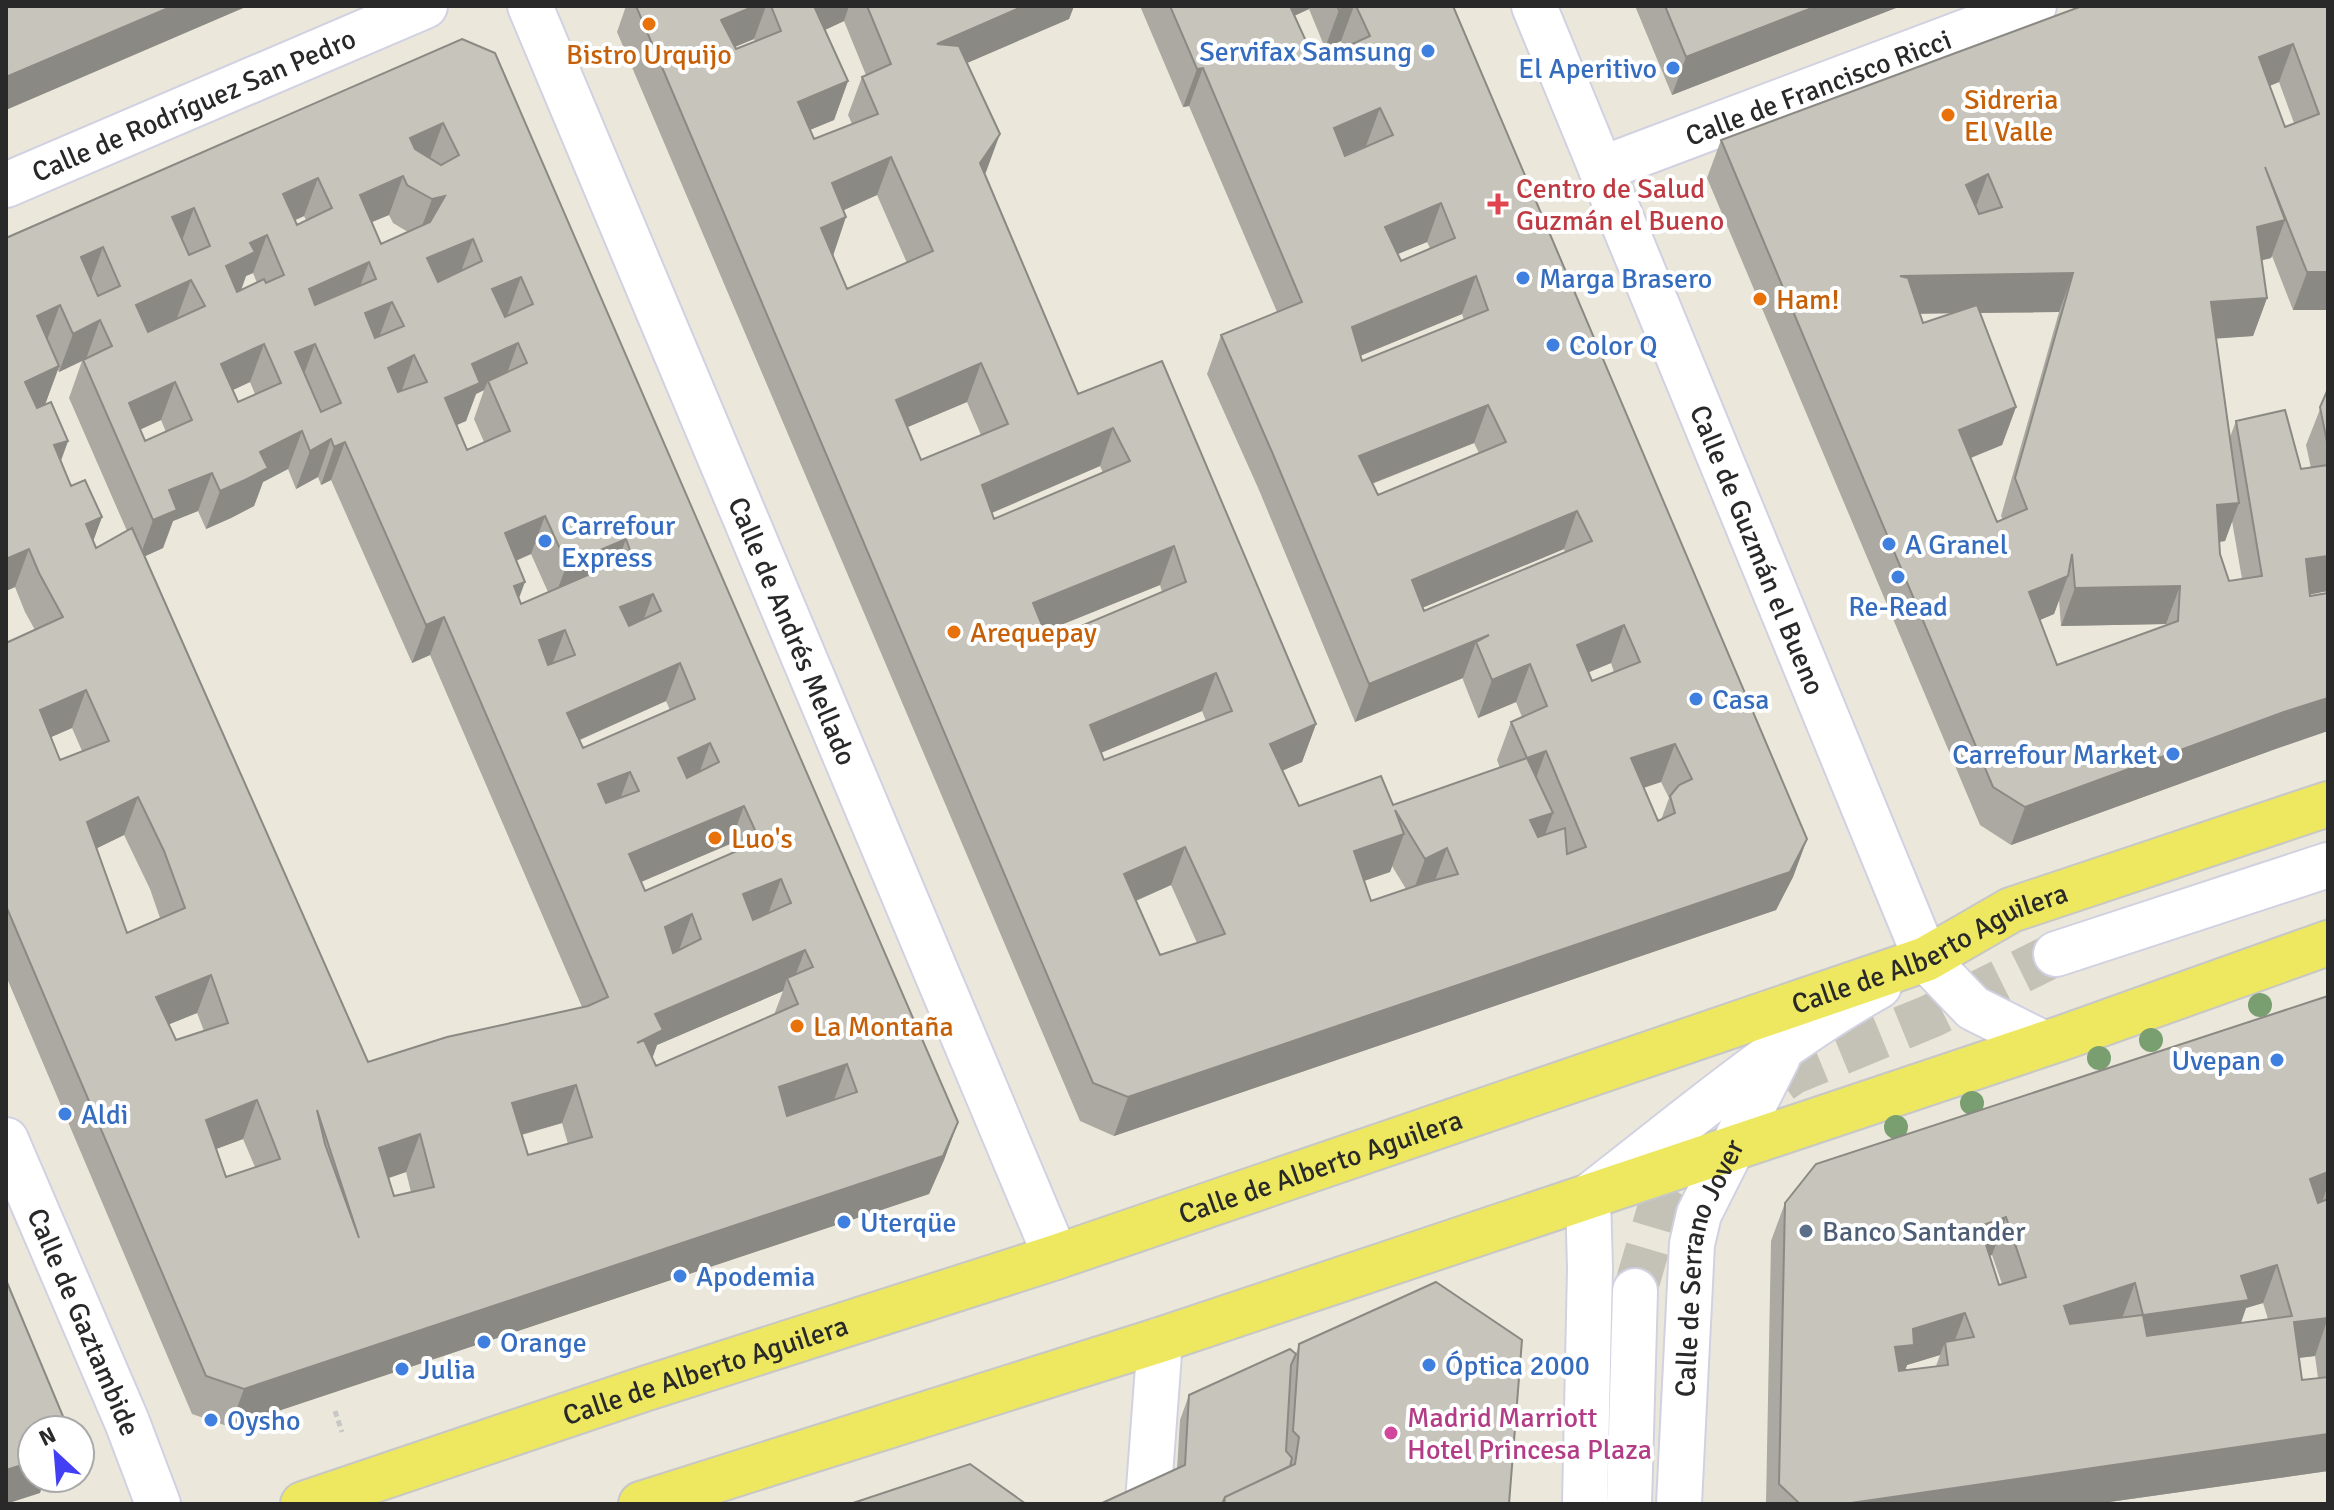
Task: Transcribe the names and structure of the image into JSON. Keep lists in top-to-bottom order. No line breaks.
{"streets":{"main road":["Calle de Alberto Aguilera"],"street":["Calle de Francisco Ricci","Calle de Rodríguez San Pedro","Calle de Guzmán el Bueno","Calle de Andrés Mellado","Calle de Serrano Jover","Calle de Gaztambide"]},"crossings":[["Calle de Francisco Ricci","Calle de Guzmán el Bueno"],["Calle de Guzmán el Bueno","Calle de Alberto Aguilera"],["Calle de Guzmán el Bueno","Calle de Serrano Jover"],["Calle de Andrés Mellado","Calle de Alberto Aguilera"],["Calle de Alberto Aguilera","Calle de Serrano Jover"]],"places":{"other":["Bistro Urquijo","Servifax Samsung","El Aperitivo","Sidreria El Valle","Marga Brasero","Ham!","Color Q","Carrefour Express","A Granel","Re-Read","Arequepay","Casa","Carrefour Market","Luo's","La Montaña","Uvepan","Aldi","Uterqüe","Banco Santander","Apodemia","Orange","Óptica 2000","Julia","Oysho","Madrid Marriott Hotel Princesa Plaza"],"health":["Centro de Salud Guzmán el Bueno"]},"north":"top left"}
